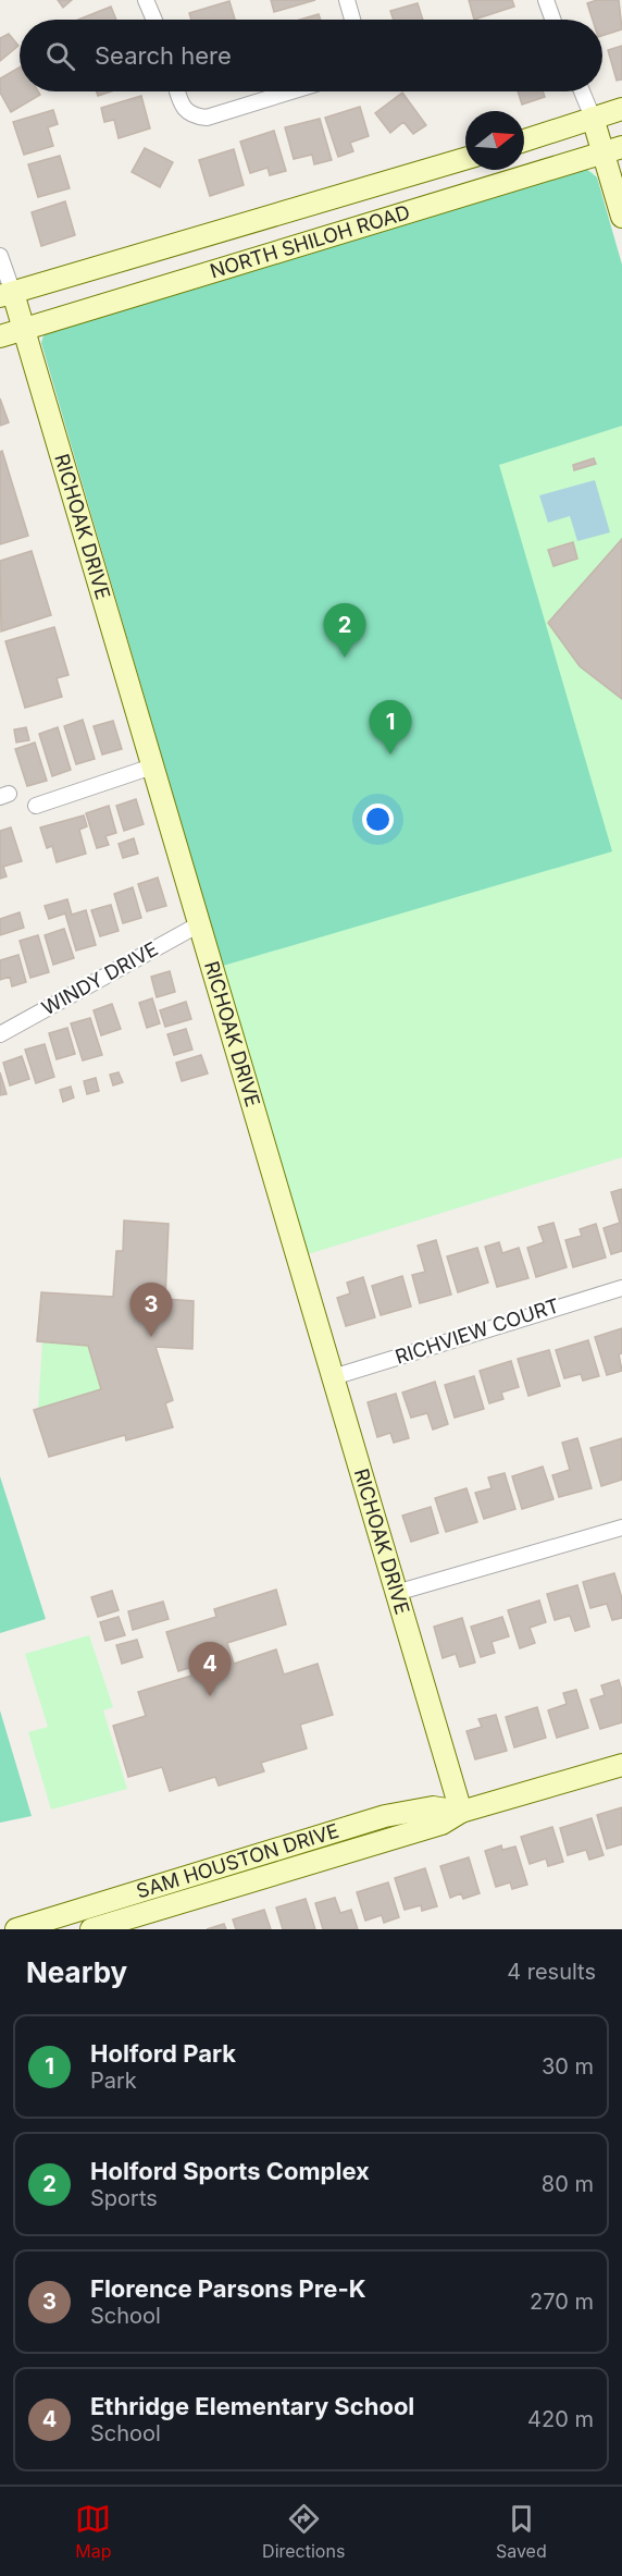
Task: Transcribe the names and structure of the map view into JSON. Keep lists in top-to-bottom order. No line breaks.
{"streets":{"street":["NORTH SHILOH ROAD","RICHOAK DRIVE","WINDY DRIVE","RICHVIEW COURT","SAM HOUSTON DRIVE"]},"crossings":[["NORTH SHILOH ROAD","RICHOAK DRIVE"],["RICHOAK DRIVE","WINDY DRIVE"],["RICHOAK DRIVE","RICHVIEW COURT"],["RICHOAK DRIVE","SAM HOUSTON DRIVE"]],"north":"right","page":{"search":"Search here","pins":["2","1","3","4"],"heading":["Nearby","4 results"],"list":[{"mark":"1","name":"Holford Park","note":"Park","value":"30 m"},{"mark":"2","name":"Holford Sports Complex","note":"Sports","value":"80 m"},{"mark":"3","name":"Florence Parsons Pre-K","note":"School","value":"270 m"},{"mark":"4","name":"Ethridge Elementary School","note":"School","value":"420 m"}],"nav":["Map","Directions","Saved"]}}
